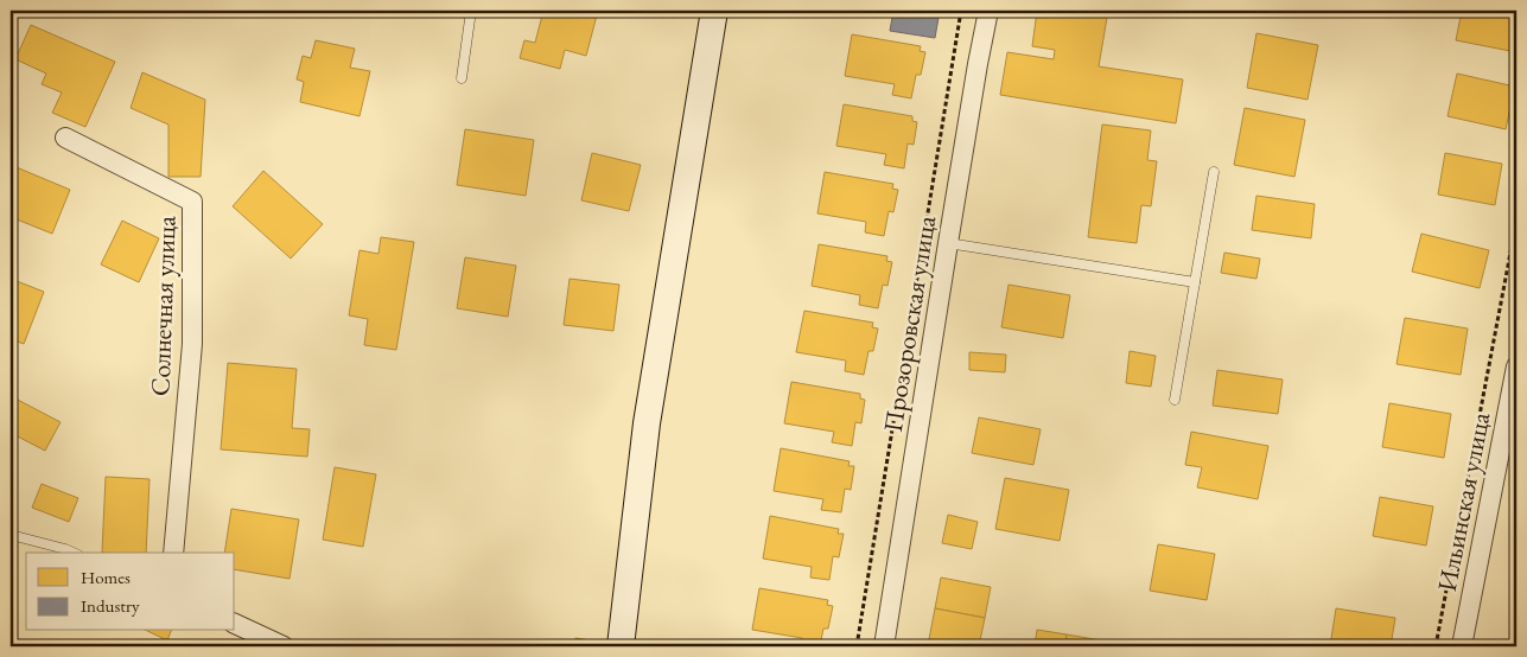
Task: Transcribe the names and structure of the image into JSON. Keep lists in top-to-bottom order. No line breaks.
{"streets":{"street":["Солнечная улица","Прозоровская улица","Ильинская улица"]},"legend":["Homes","Industry"]}
